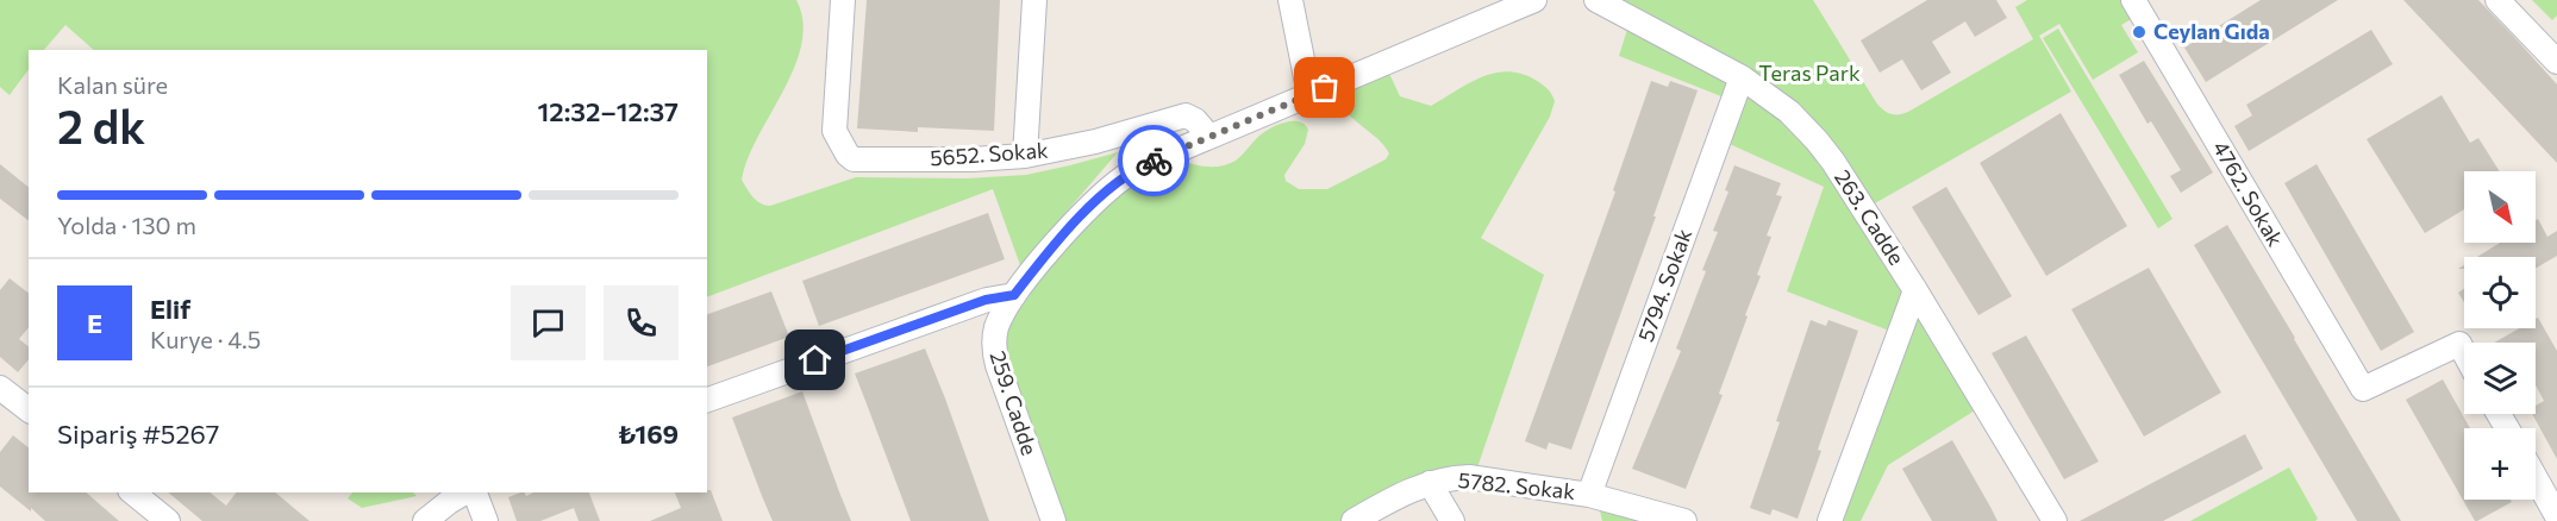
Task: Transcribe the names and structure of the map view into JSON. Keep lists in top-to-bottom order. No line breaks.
{"streets":{"street":["5652. Sokak","4762. Sokak","263. Cadde","5794. Sokak","259. Cadde","5782. Sokak"]},"crossings":[["5652. Sokak","259. Cadde"],["263. Cadde","5794. Sokak"],["5794. Sokak","5782. Sokak"]],"parks":["Teras Park"],"places":["Ceylan Gıda"],"north":"bottom right","page":{"heading":["2 dk","Kalan süre","12:32–12:37"],"panel":["Elif","Kurye · 4.5","Sipariş #5267","₺169"],"map_buttons":"+","bar":"Yolda · 130 m","round":"E"}}
